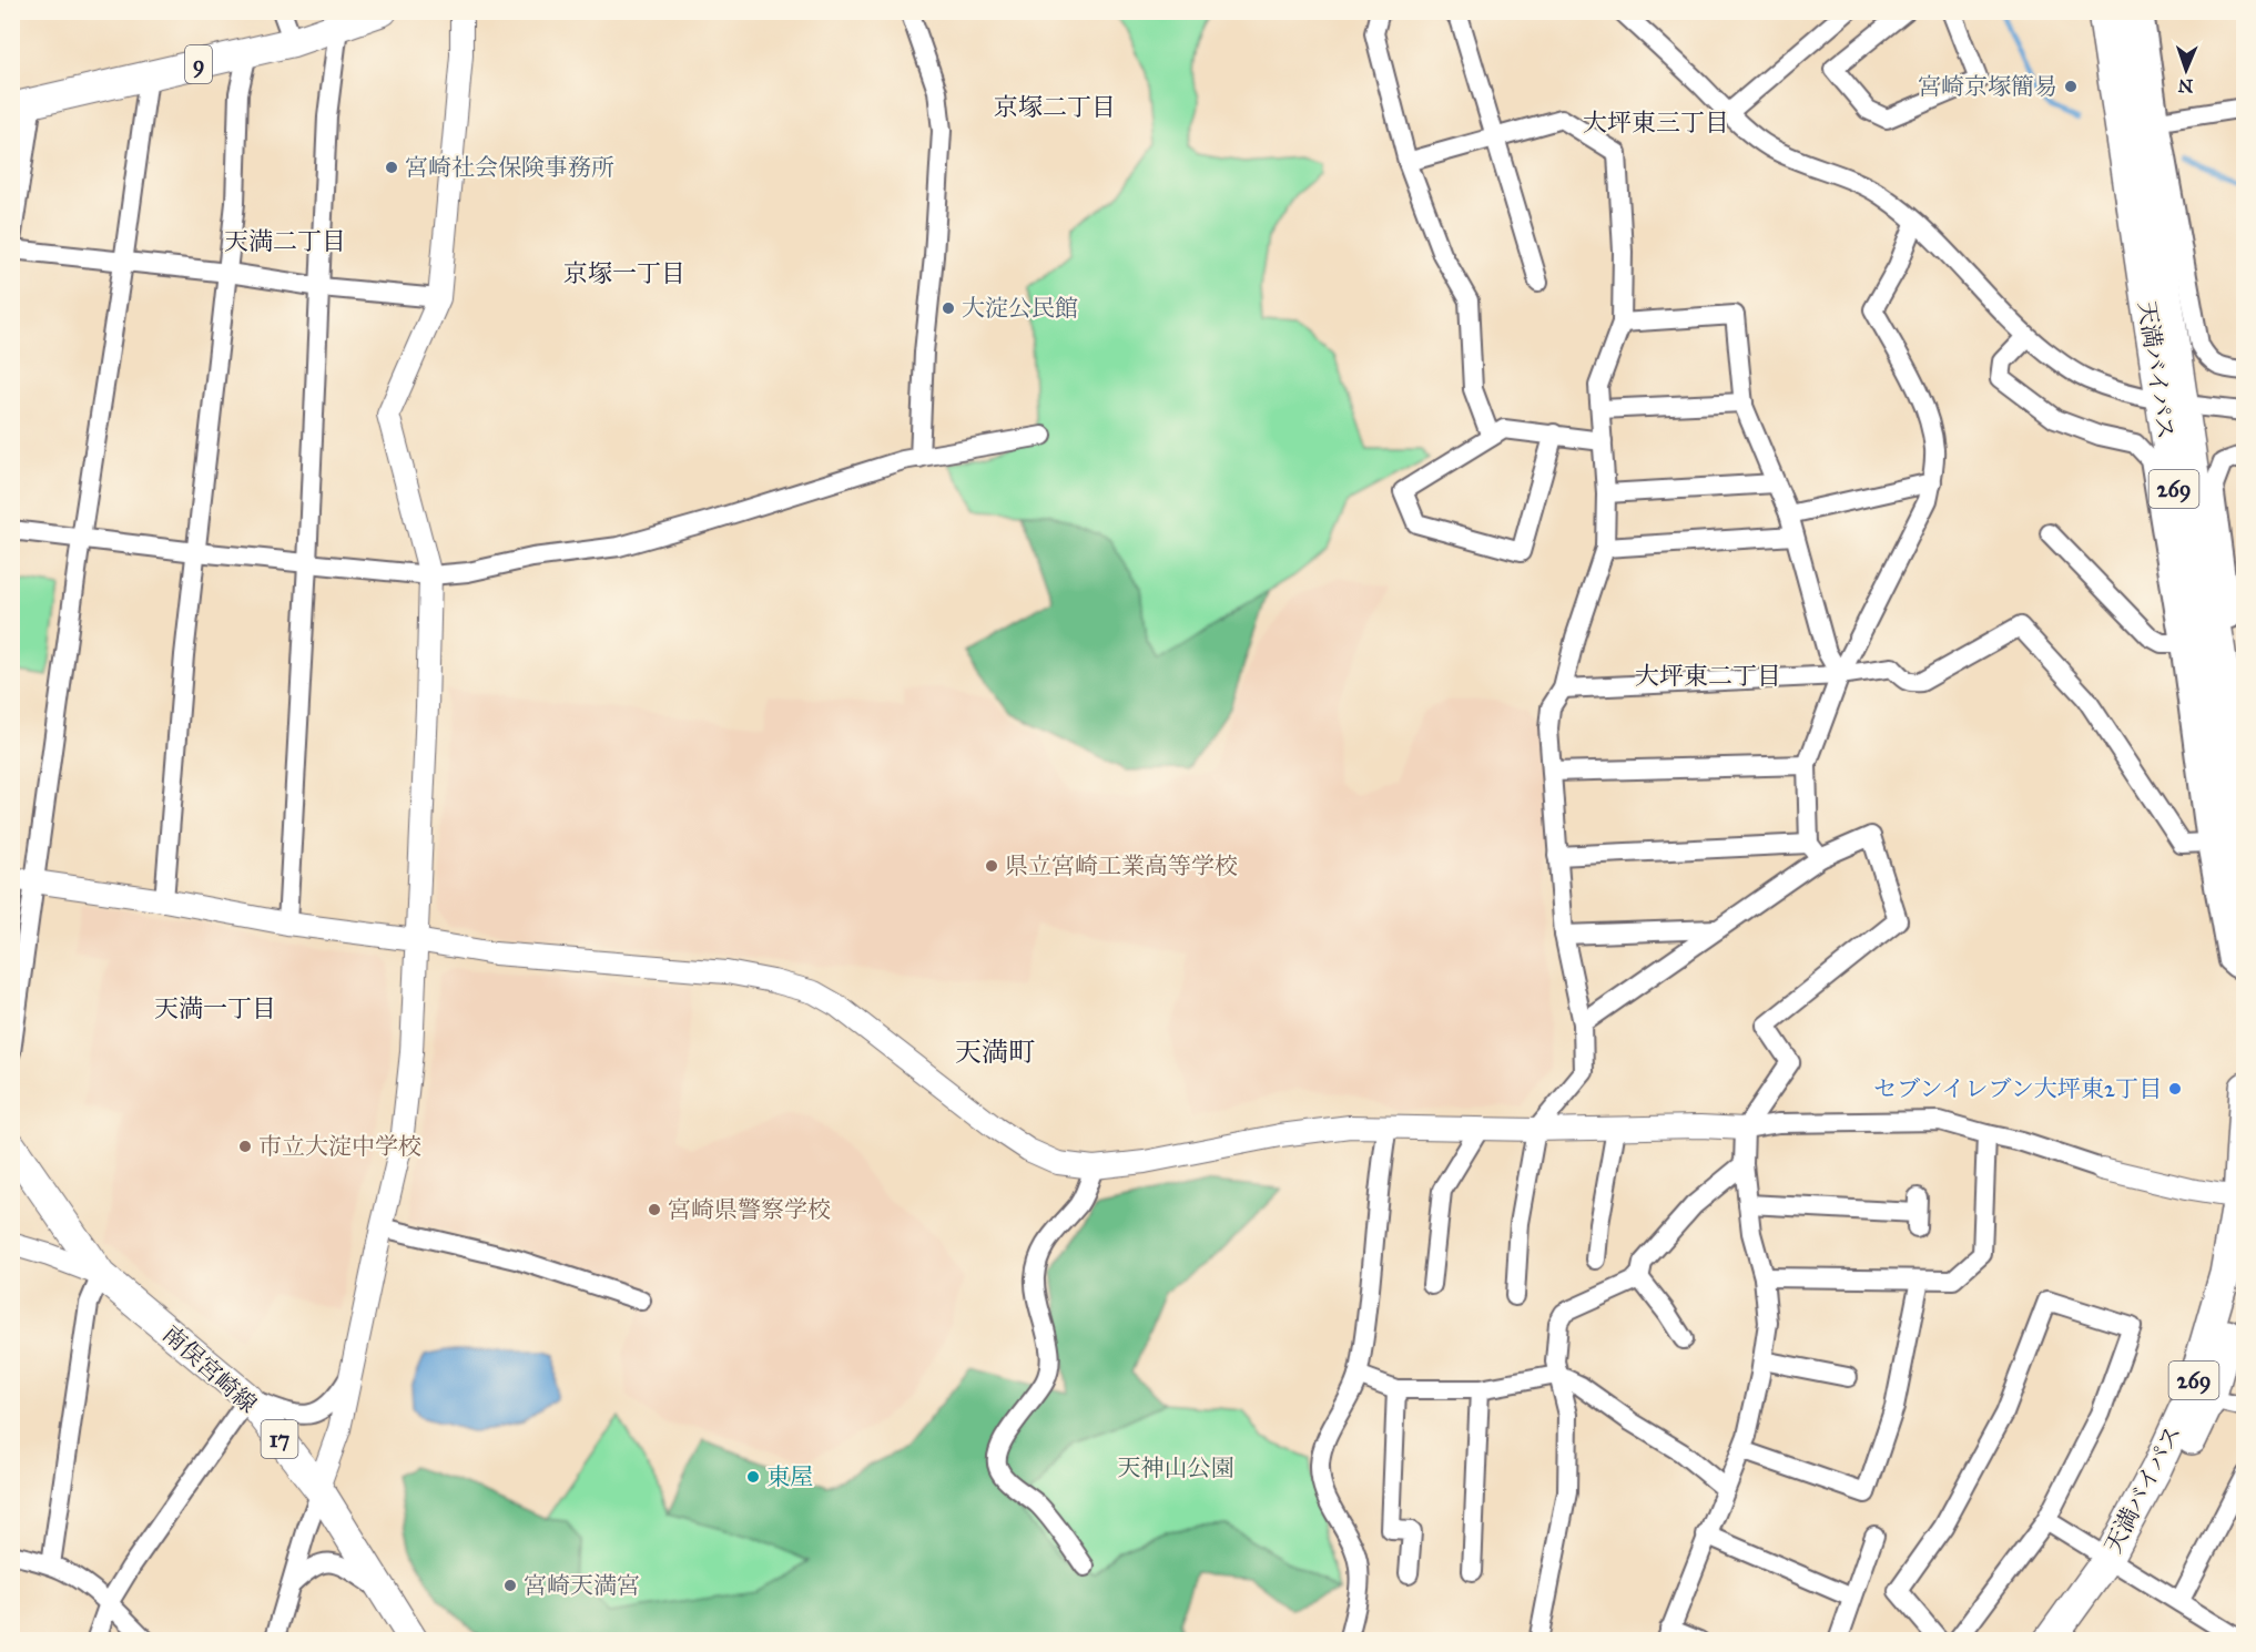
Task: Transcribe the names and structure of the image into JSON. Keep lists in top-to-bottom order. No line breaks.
{"streets":{"highway":["天満バイパス","269"],"main road":["9","南俣宮崎線","17"]},"districts":["京塚二丁目","大坪東三丁目","天満二丁目","京塚一丁目","大坪東二丁目","天満一丁目","天満町"],"parks":["天神山公園"],"places":["宮崎京塚簡易","宮崎社会保険事務所","大淀公民館","県立宮崎工業高等学校","セブンイレブン大坪東2丁目","市立大淀中学校","宮崎県警察学校","東屋","宮崎天満宮"],"north":"bottom"}
